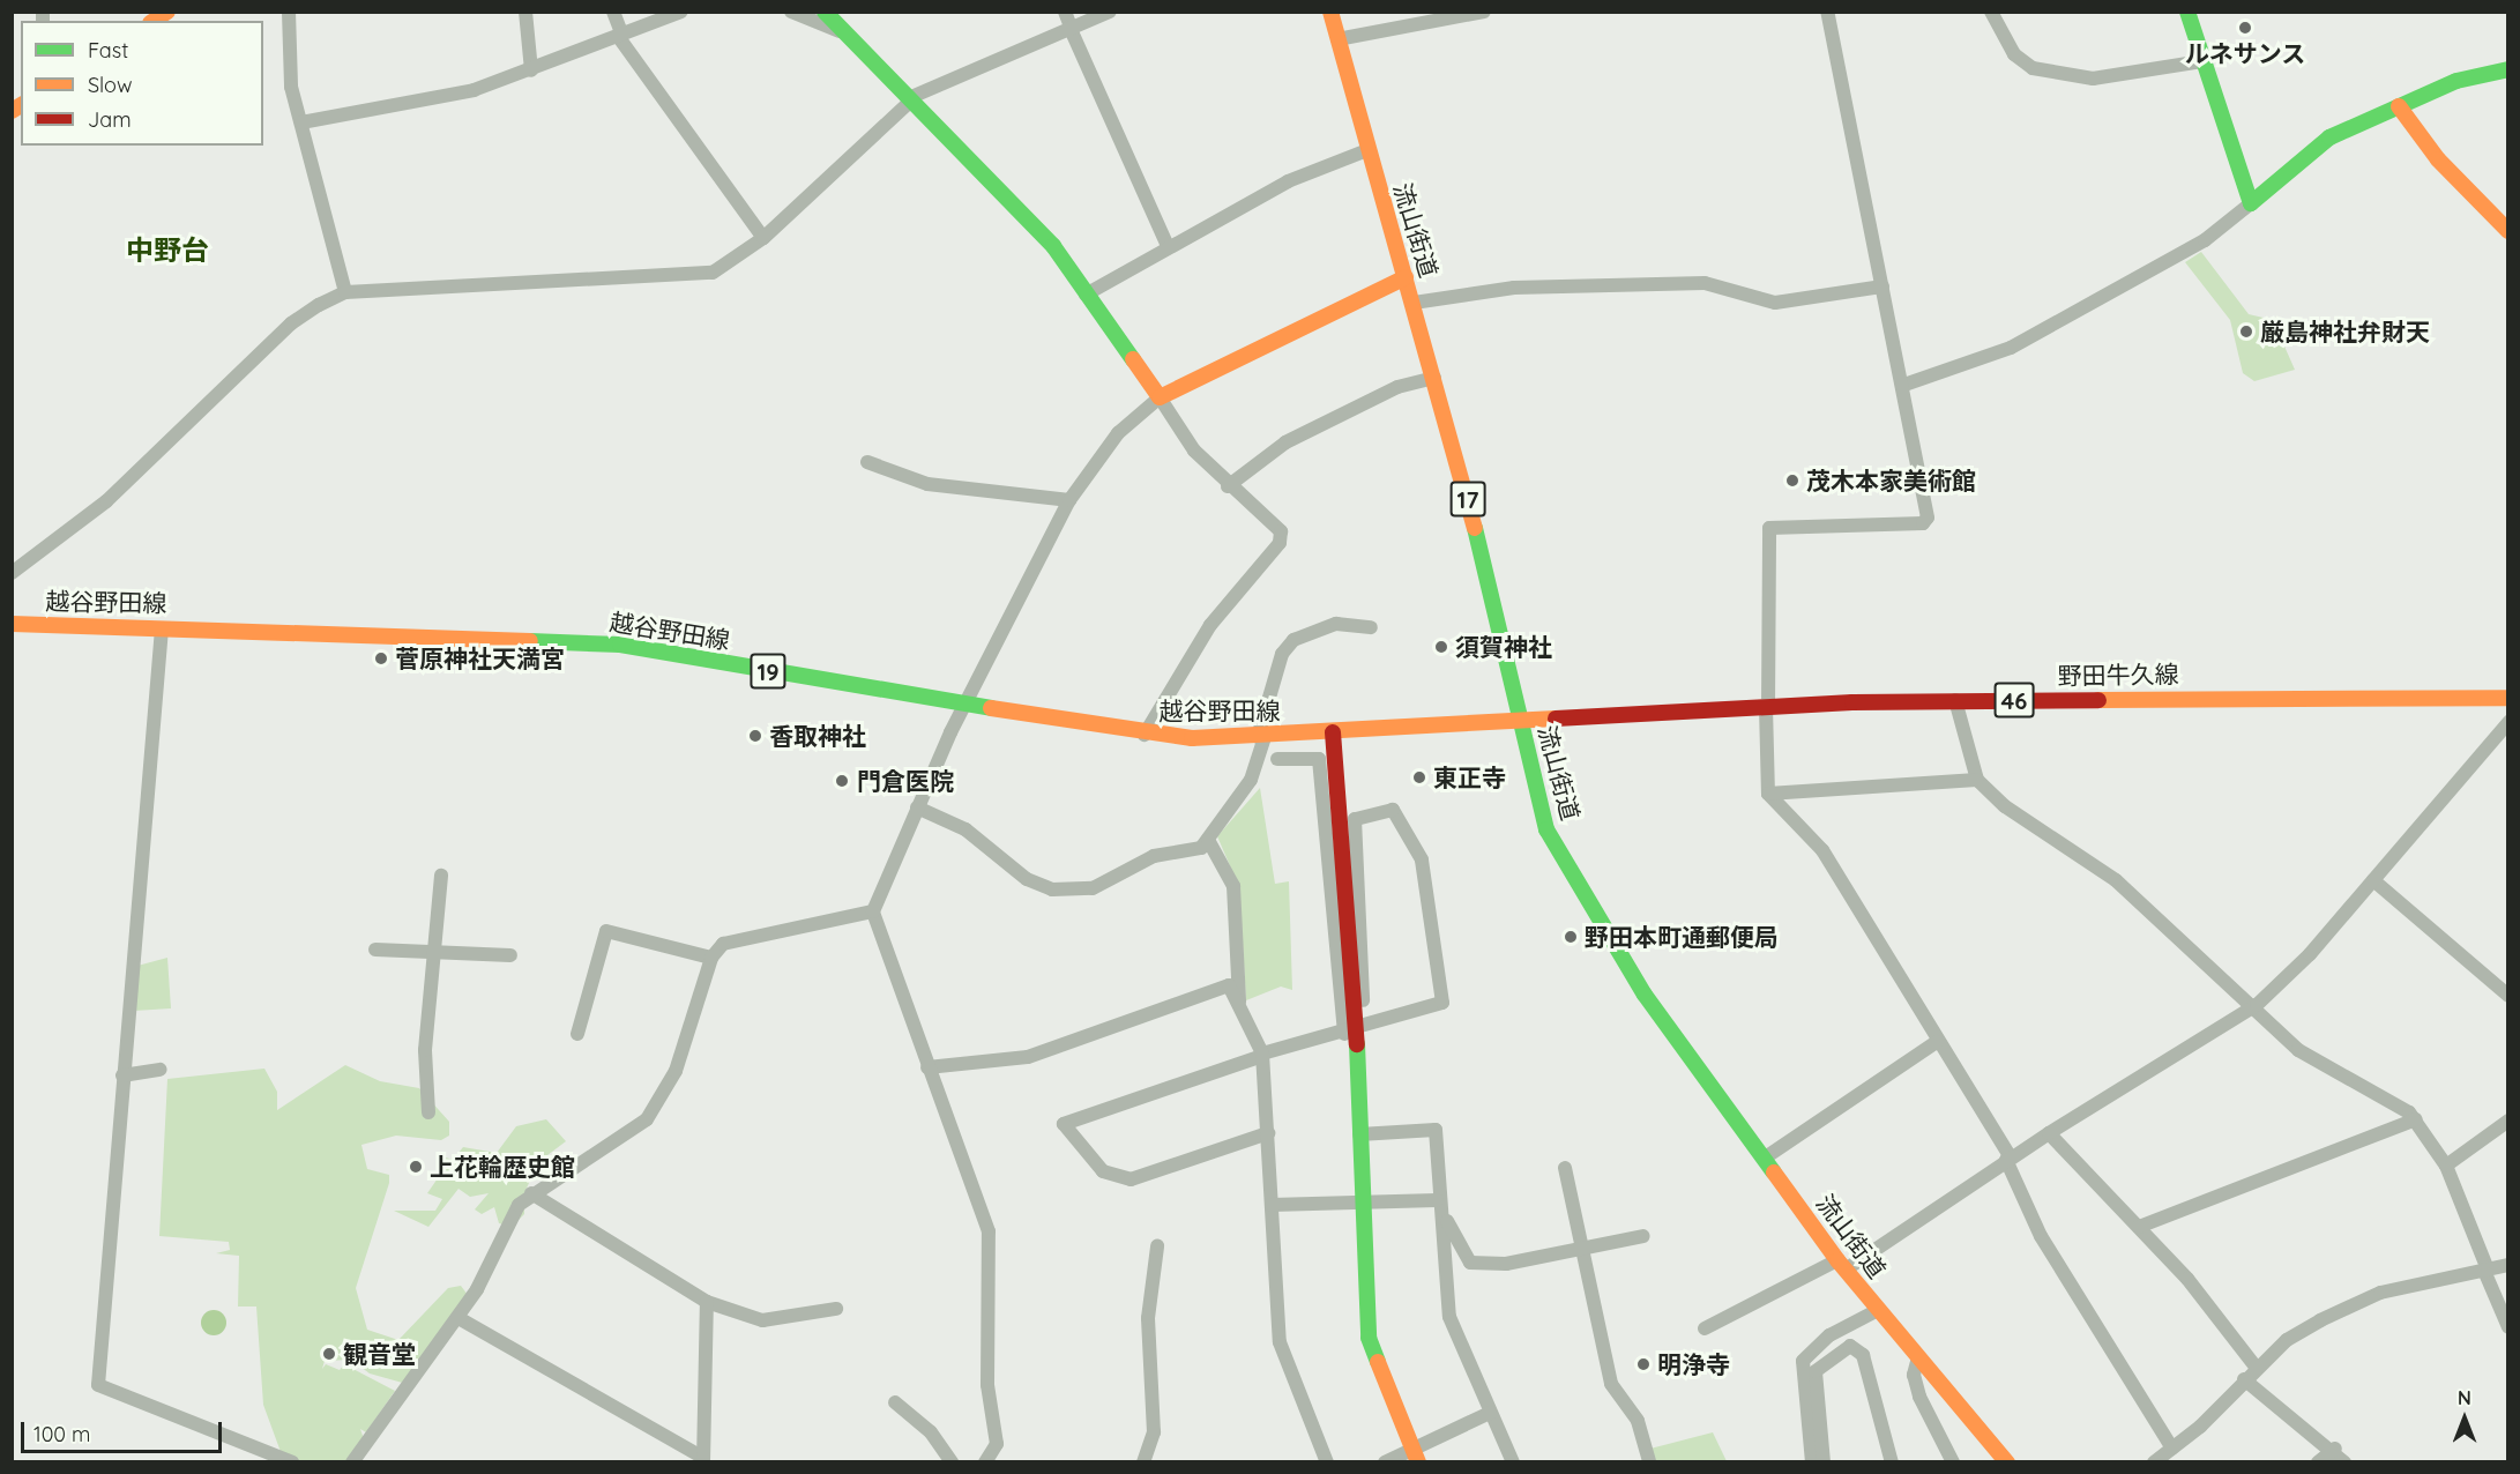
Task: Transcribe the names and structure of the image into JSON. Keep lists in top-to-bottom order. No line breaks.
{"streets":{"main road":["流山街道","17","越谷野田線","19","野田牛久線","46"]},"crossings":[["流山街道","越谷野田線"],["流山街道","野田牛久線"],["越谷野田線","野田牛久線"]],"districts":["中野台"],"places":["ルネサンス","厳島神社弁財天","茂木本家美術館","須賀神社","菅原神社天満宮","香取神社","東正寺","門倉医院","野田本町通郵便局","上花輪歴史館","観音堂","明浄寺"],"legend":["Fast","Slow","Jam"],"scale_bar":"100 m","north":"top"}
